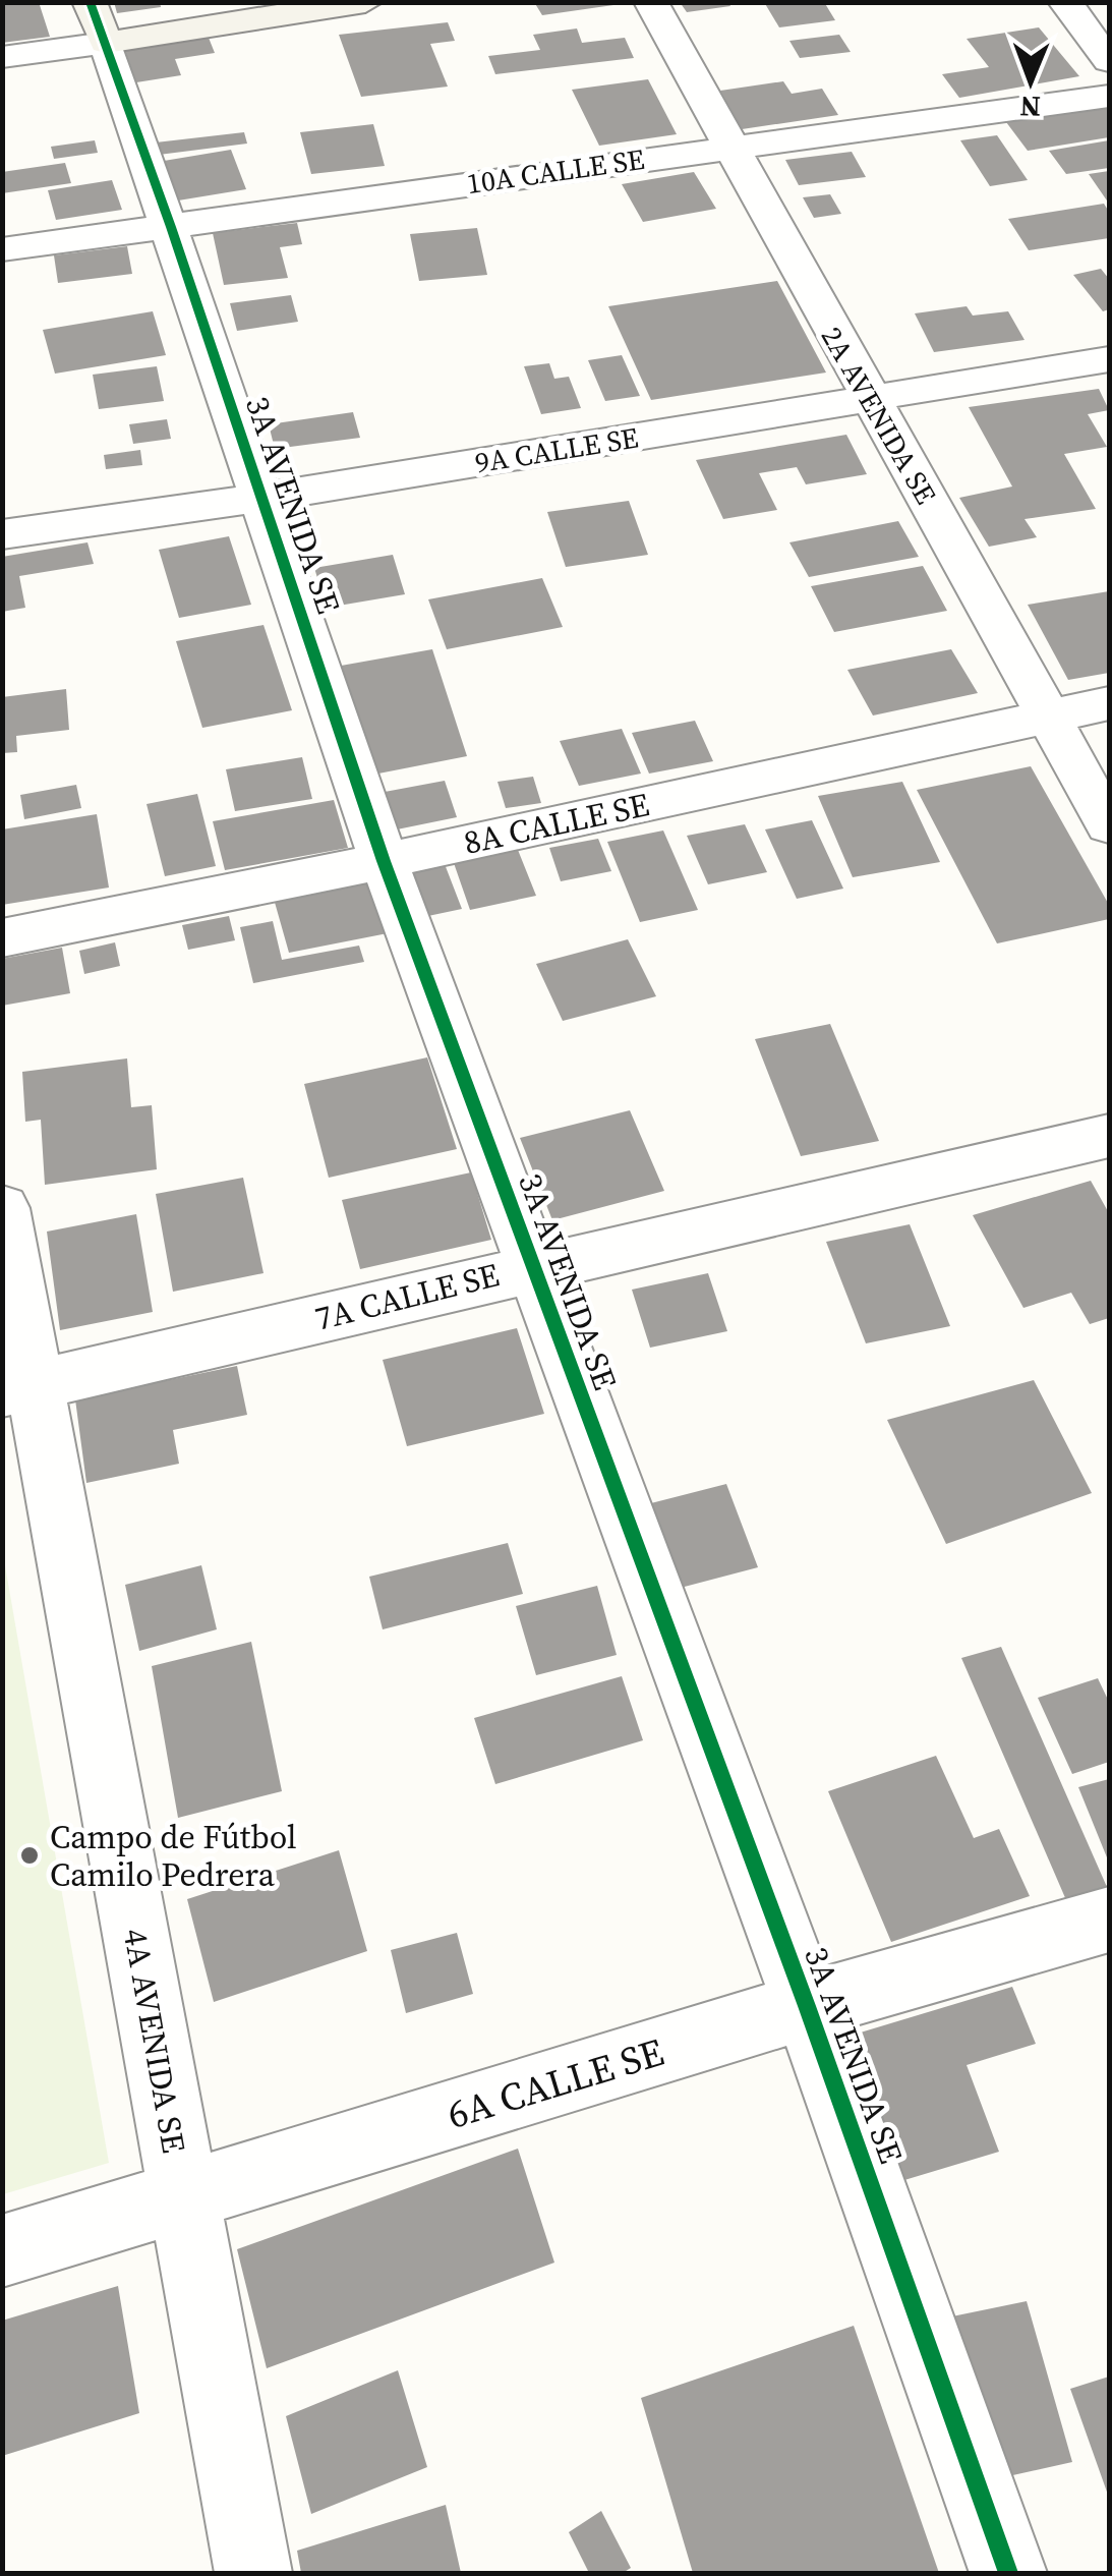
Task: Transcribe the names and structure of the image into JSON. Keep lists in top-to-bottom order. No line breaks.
{"streets":{"street":["10A CALLE SE","2A AVENIDA SE","9A CALLE SE","3A AVENIDA SE","8A CALLE SE","7A CALLE SE","4A AVENIDA SE","6A CALLE SE"]},"crossings":[["10A CALLE SE","2A AVENIDA SE"],["10A CALLE SE","3A AVENIDA SE"],["2A AVENIDA SE","9A CALLE SE"],["2A AVENIDA SE","8A CALLE SE"],["9A CALLE SE","3A AVENIDA SE"],["3A AVENIDA SE","8A CALLE SE"],["3A AVENIDA SE","7A CALLE SE"],["3A AVENIDA SE","6A CALLE SE"],["7A CALLE SE","4A AVENIDA SE"],["4A AVENIDA SE","6A CALLE SE"]],"places":["Campo de Fútbol Camilo Pedrera"],"north":"bottom"}
